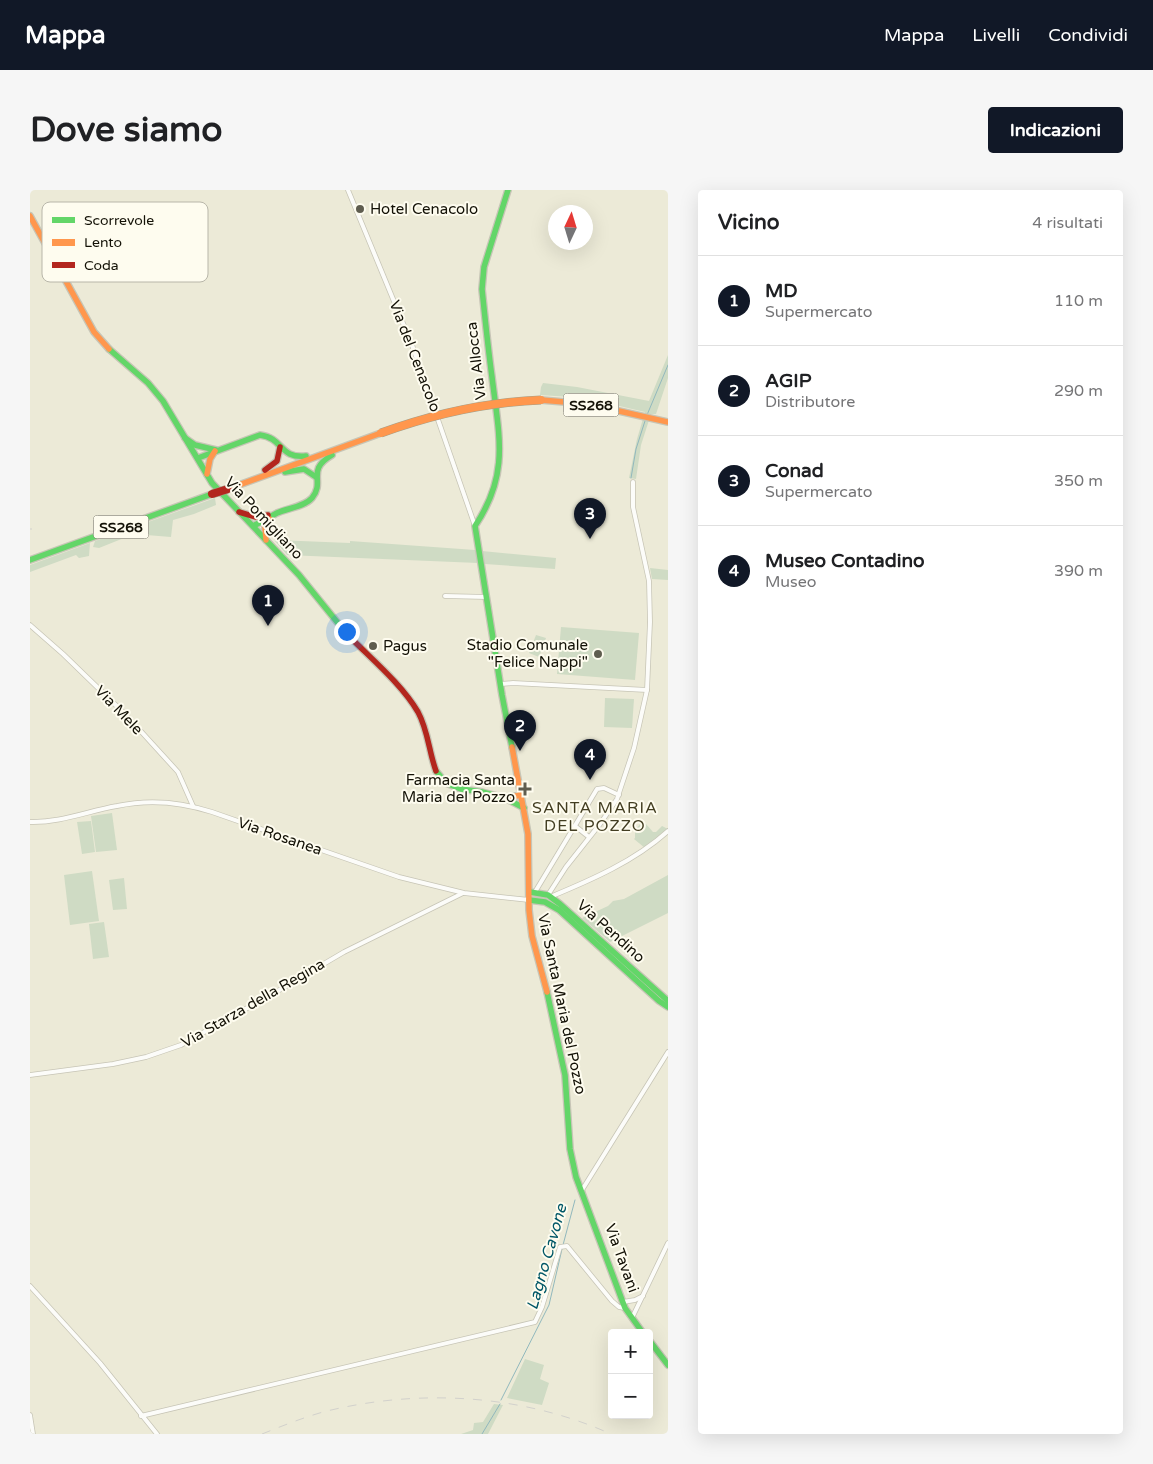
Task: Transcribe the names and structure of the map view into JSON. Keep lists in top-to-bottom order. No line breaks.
{"streets":{"main road":["Via Allocca","SS268","Via Pomigliano","Via Pendino","Via Santa Maria del Pozzo","Via Tavani"],"street":["Via del Cenacolo","Via Mele","Via Rosanea","Via Starza della Regina"]},"crossings":[["Via del Cenacolo","Via Allocca"],["Via del Cenacolo","Via Santa Maria del Pozzo"],["Via Allocca","Via Santa Maria del Pozzo"],["Via Pomigliano","Via Santa Maria del Pozzo"],["Via Mele","Via Rosanea"],["Via Rosanea","Via Pendino"],["Via Rosanea","Via Starza della Regina"],["Via Rosanea","Via Santa Maria del Pozzo"],["Via Pendino","Via Santa Maria del Pozzo"],["Via Santa Maria del Pozzo","Via Tavani"]],"districts":["SANTA MARIA DEL POZZO"],"water":["Lagno Cavone"],"places":{"other":["Hotel Cenacolo","Pagus","Stadio Comunale \"Felice Nappi\""],"health":["Farmacia Santa Maria del Pozzo"]},"legend":["Scorrevole","Lento","Coda"],"north":"top","page":{"header":"Mappa","nav":["Mappa","Livelli","Condividi"],"buttons":"Indicazioni","title":"Dove siamo","heading":["Vicino","4 risultati"],"list":[{"mark":"1","name":"MD","note":"Supermercato","value":"110 m"},{"mark":"2","name":"AGIP","note":"Distributore","value":"290 m"},{"mark":"3","name":"Conad","note":"Supermercato","value":"350 m"},{"mark":"4","name":"Museo Contadino","note":"Museo","value":"390 m"}],"pins":["3","1","2","4"],"map_buttons":["+","−"]}}
